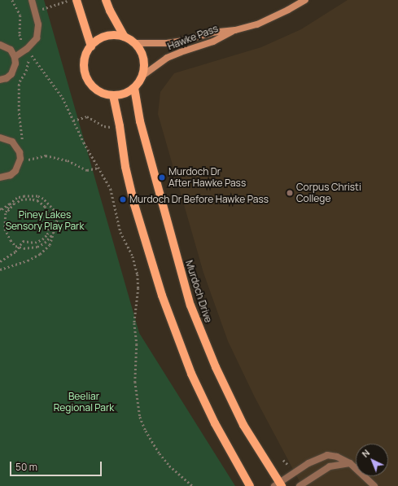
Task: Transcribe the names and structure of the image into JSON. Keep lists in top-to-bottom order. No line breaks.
{"streets":{"main road":["Hawke Pass","Murdoch Drive"]},"crossings":[["Hawke Pass","Murdoch Drive"]],"parks":["Piney Lakes Sensory Play Park","Beeliar Regional Park"],"places":["Murdoch Dr After Hawke Pass","Corpus Christi College","Murdoch Dr Before Hawke Pass"],"scale_bar":"50 m","north":"top left"}
